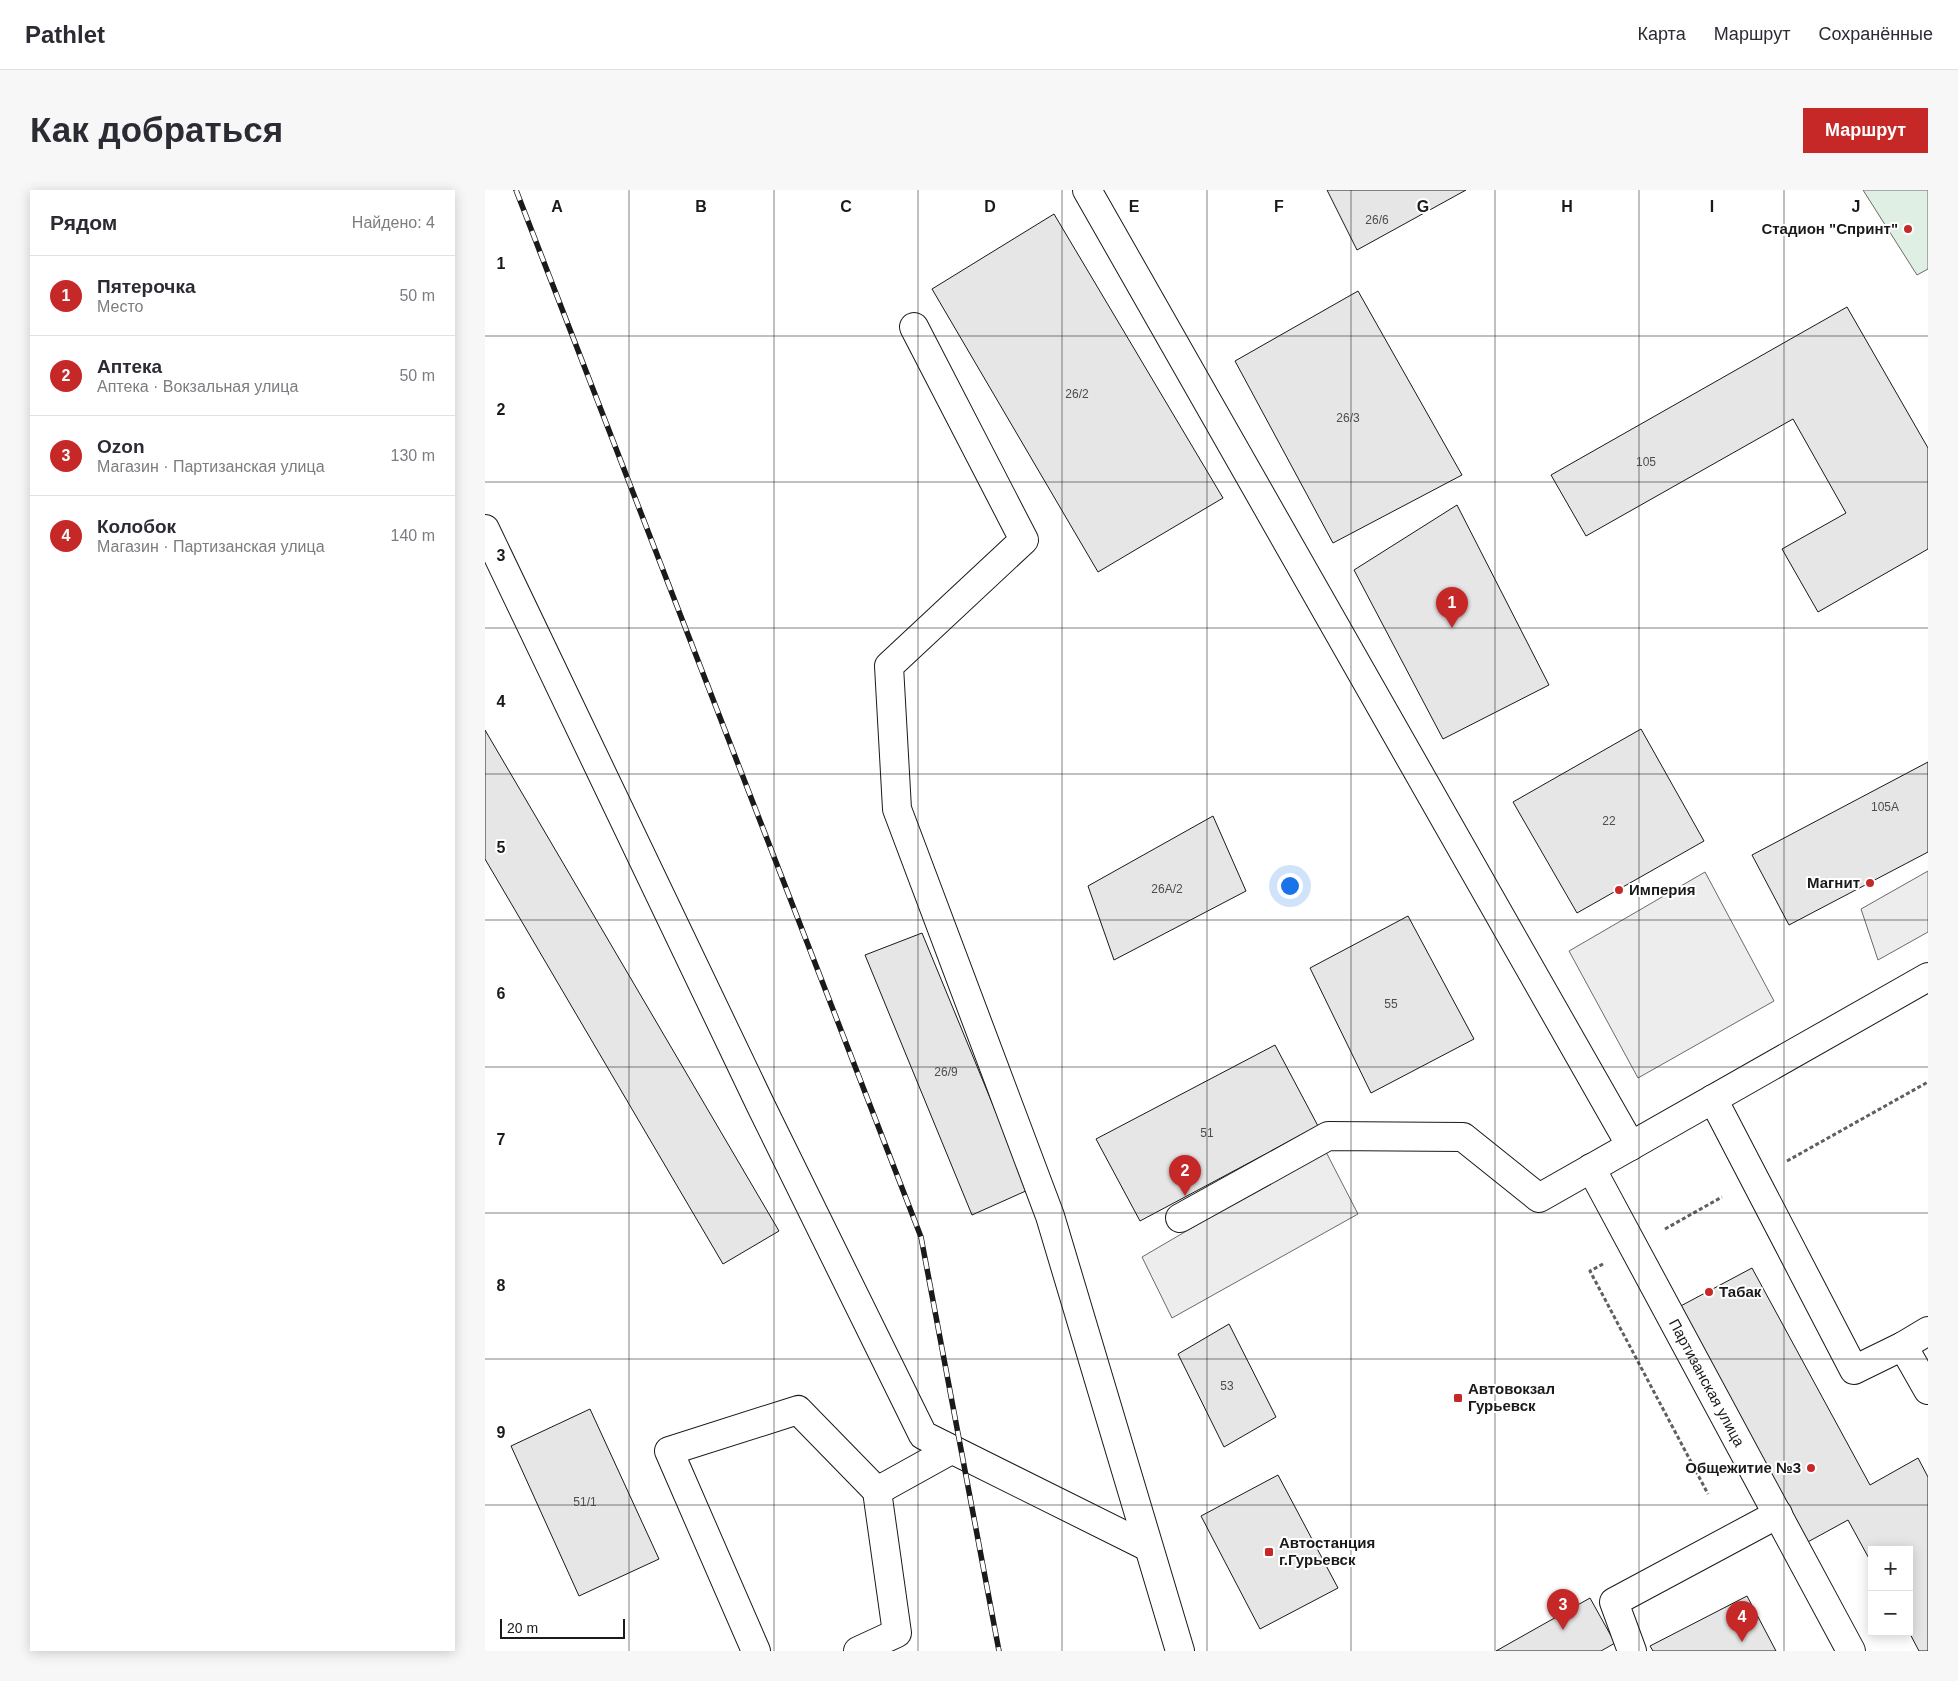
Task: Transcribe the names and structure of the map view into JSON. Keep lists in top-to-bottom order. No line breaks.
{"streets":{"street":["Партизанская улица"]},"places":{"other":["Стадион \"Спринт\"","Магнит","Империя","Табак","Общежитие №3"],"transit":["Автовокзал Гурьевск","Автостанция г.Гурьевск"]},"house_numbers":["26/6","26/2","26/3","105","105А","22","26А/2","55","26/9","51","53","51/1"],"scale_bar":"20 m","page":{"header":"Pathlet","nav":["Карта","Маршрут","Сохранённые"],"buttons":"Маршрут","title":"Как добраться","heading":["Рядом","Найдено: 4"],"list":[{"mark":"1","name":"Пятерочка","note":"Место","value":"50 m"},{"mark":"2","name":"Аптека","note":"Аптека · Вокзальная улица","value":"50 m"},{"mark":"3","name":"Ozon","note":"Магазин · Партизанская улица","value":"130 m"},{"mark":"4","name":"Колобок","note":"Магазин · Партизанская улица","value":"140 m"}],"pins":["1","2","3","4"],"map_buttons":["+","−"],"scale":"20 m"},"grid":{"columns":["A","B","C","D","E","F","G","H","I","J"],"rows":["1","2","3","4","5","6","7","8","9"]}}
